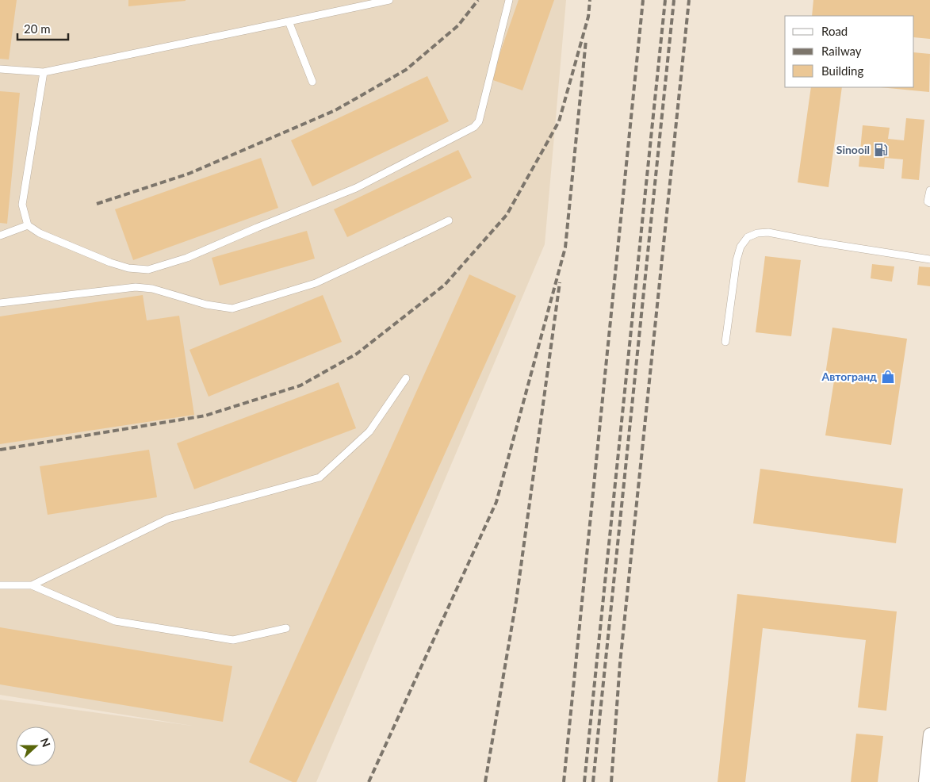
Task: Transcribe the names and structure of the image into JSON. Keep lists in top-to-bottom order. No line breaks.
{"places":{"fuel station":["Sinooil"],"shop":["Автогранд"]},"legend":["Road","Railway","Building"],"scale_bar":"20 m","north":"right"}
